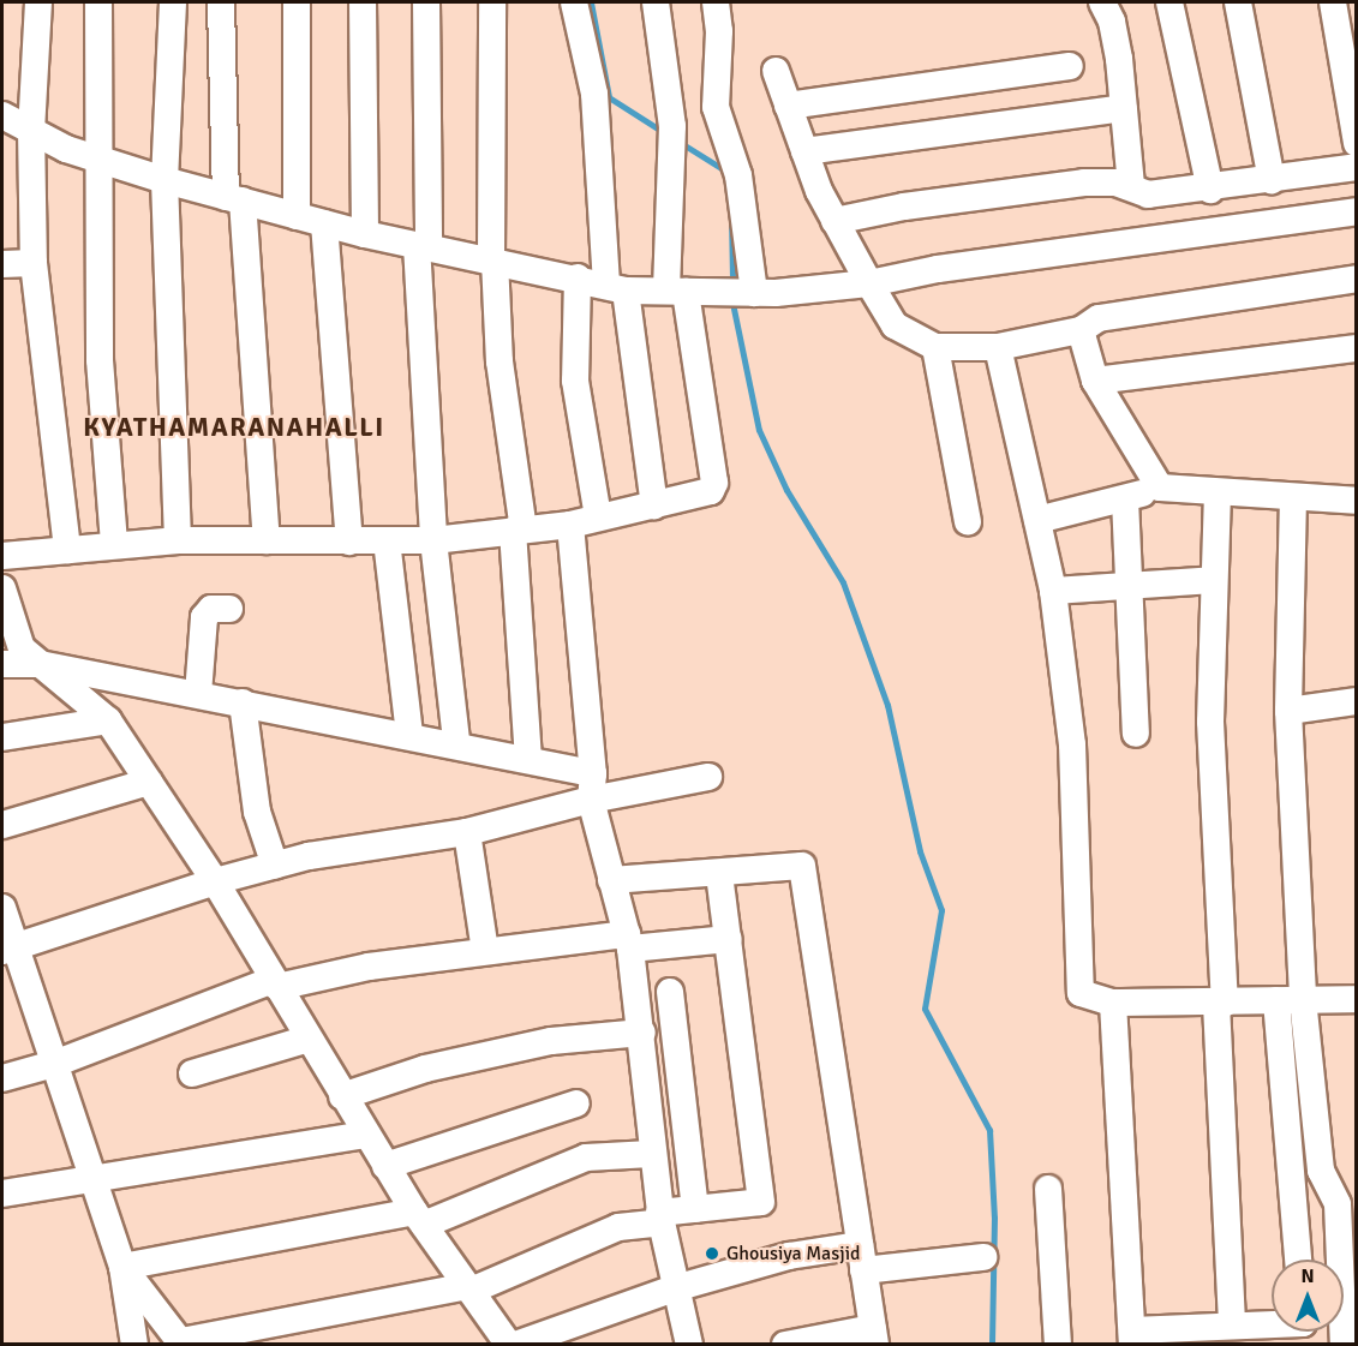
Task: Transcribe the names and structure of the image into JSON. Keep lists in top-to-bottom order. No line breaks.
{"districts":["KYATHAMARANAHALLI"],"places":["Ghousiya Masjid"],"north":"top"}
